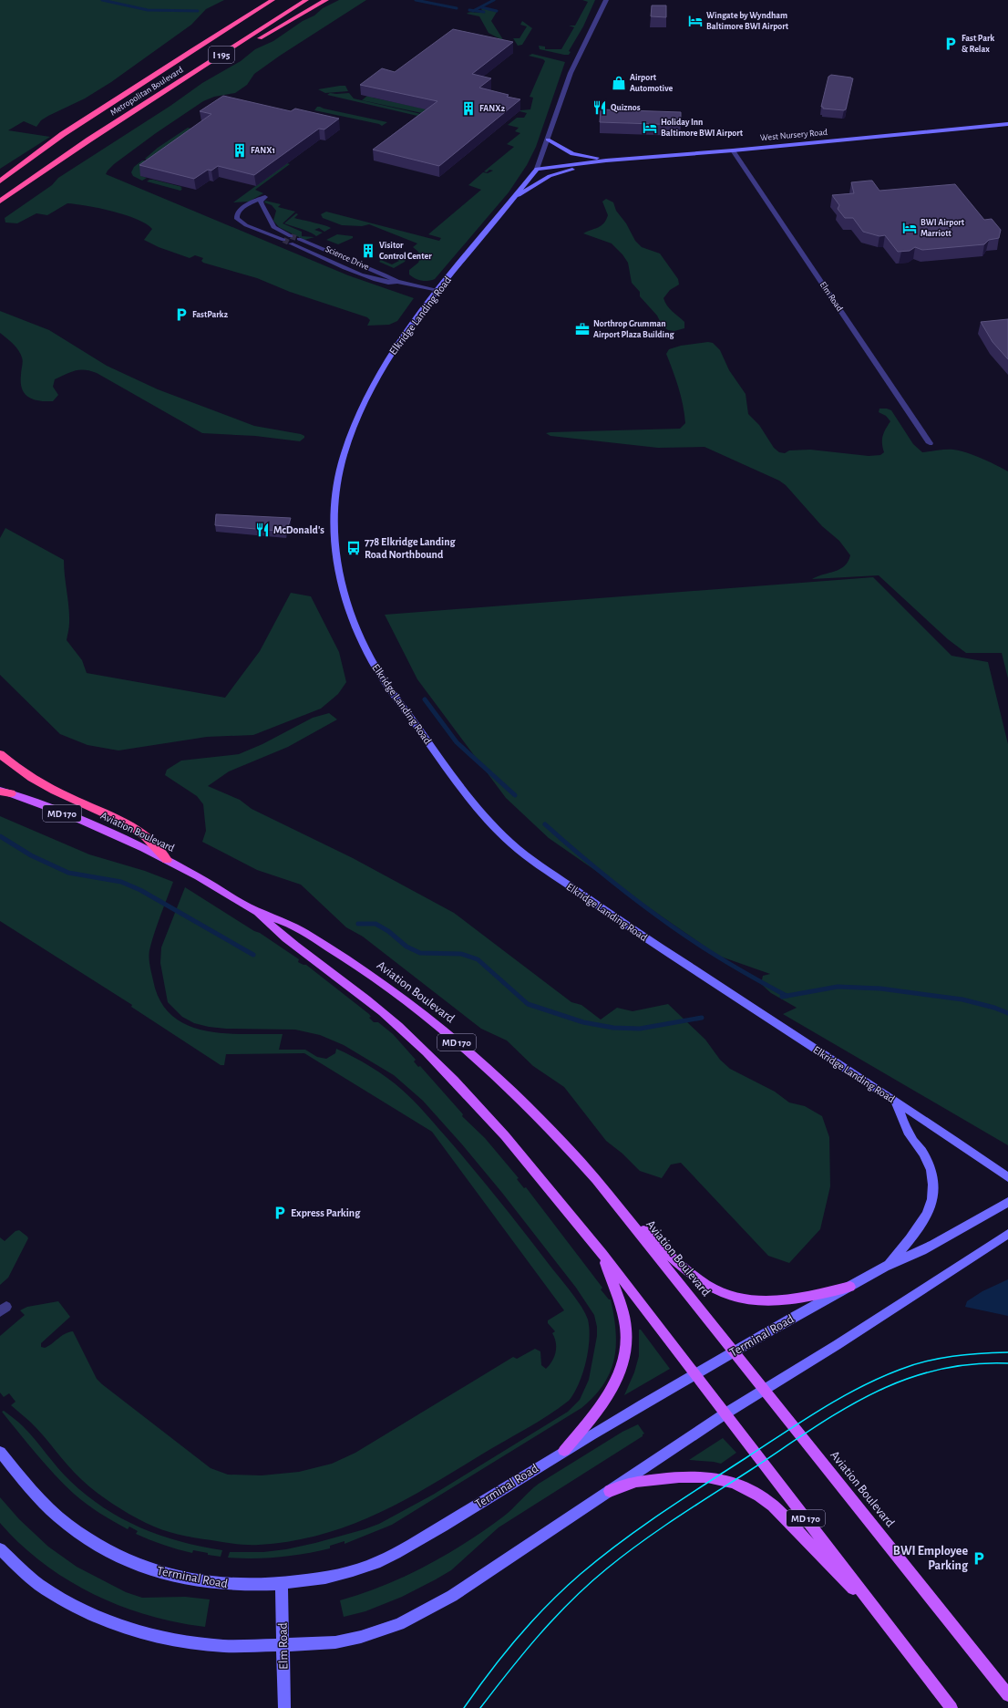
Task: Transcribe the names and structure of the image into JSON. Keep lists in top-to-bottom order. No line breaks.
{"streets":{"highway":["I 195","Metropolitan Boulevard"],"main road":["West Nursery Road","Elm Road","Elkridge Landing Road","MD 170","Aviation Boulevard","Terminal Road"],"street":["Science Drive"]},"crossings":[["West Nursery Road","Elm Road"],["West Nursery Road","Elkridge Landing Road"],["Science Drive","Elkridge Landing Road"],["Elm Road","Terminal Road"],["Aviation Boulevard","Terminal Road"]],"places":{"hotel":["Wingate by Wyndham Baltimore BWI Airport","Holiday Inn Baltimore BWI Airport","BWI Airport Marriott"],"parking":["Fast Park & Relax","FastPark2","Express Parking","BWI Employee Parking"],"shop":["Airport Automotive"],"restaurant":["Quiznos","McDonald's"],"building":["FANX2","FANX1","Visitor Control Center"],"office":["Northrop Grumman Airport Plaza Building"],"bus stop":["778 Elkridge Landing Road Northbound"]}}
